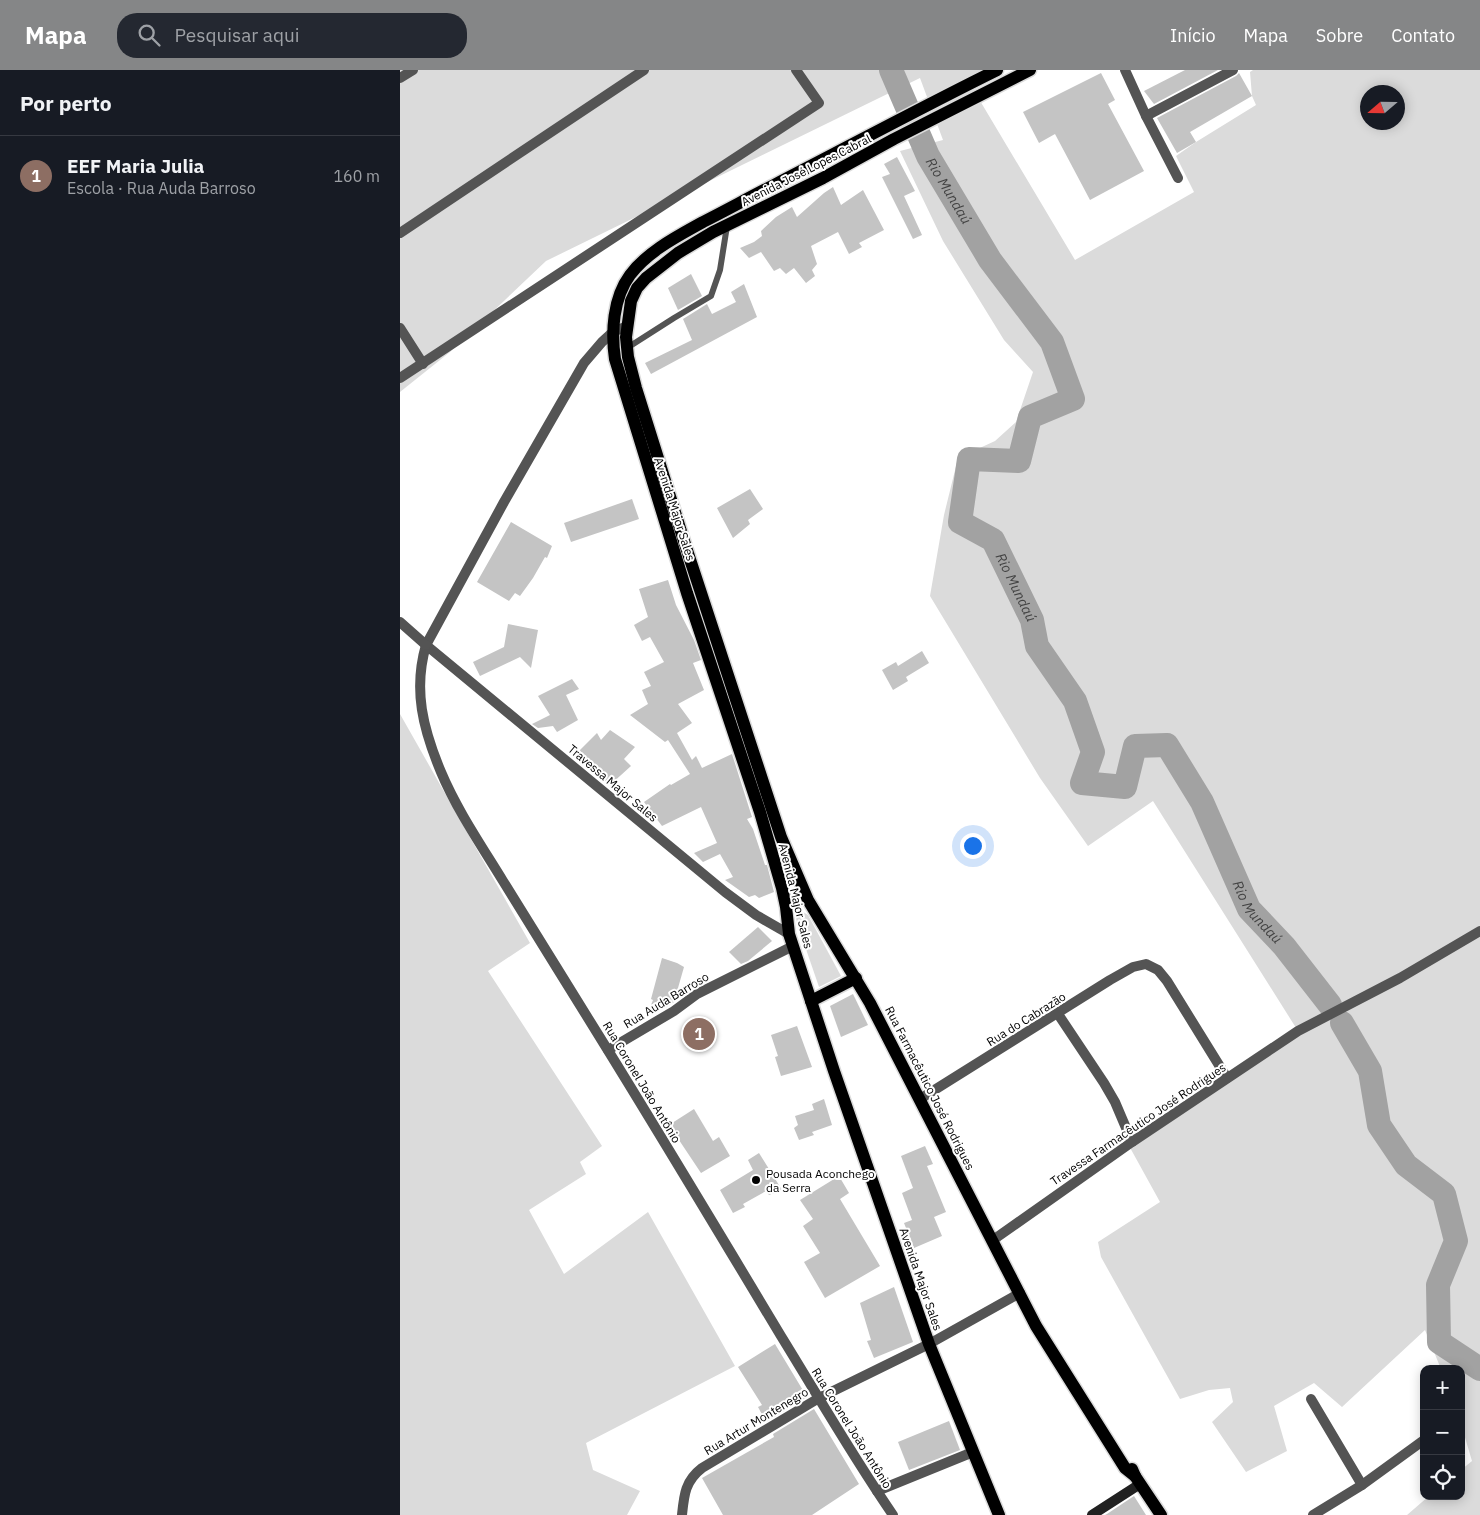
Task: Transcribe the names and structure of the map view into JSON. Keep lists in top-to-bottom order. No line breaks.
{"streets":{"main road":["Avenida José Lopes Cabral","Avenida Major Sales","Rua Farmacêutico José Rodrigues"],"street":["Travessa Major Sales","Rua Auda Barroso","Rua do Cabrazão","Rua Coronel João Antônio","Travessa Farmacêutico José Rodrigues","Rua Artur Montenegro"]},"crossings":[["Avenida José Lopes Cabral","Avenida Major Sales"],["Avenida José Lopes Cabral","Rua Coronel João Antônio"],["Avenida Major Sales","Travessa Major Sales"],["Avenida Major Sales","Rua Auda Barroso"],["Avenida Major Sales","Rua Coronel João Antônio"],["Avenida Major Sales","Rua Farmacêutico José Rodrigues"],["Avenida Major Sales","Rua Artur Montenegro"],["Travessa Major Sales","Rua Coronel João Antônio"],["Rua Auda Barroso","Rua Coronel João Antônio"],["Rua do Cabrazão","Rua Farmacêutico José Rodrigues"],["Rua do Cabrazão","Travessa Farmacêutico José Rodrigues"],["Rua Coronel João Antônio","Rua Artur Montenegro"],["Rua Farmacêutico José Rodrigues","Travessa Farmacêutico José Rodrigues"],["Rua Farmacêutico José Rodrigues","Rua Artur Montenegro"]],"water":["Rio Mundaú"],"places":["Pousada Aconchego da Serra"],"north":"left","page":{"header":"Mapa","search":"Pesquisar aqui","nav":["Início","Mapa","Sobre","Contato"],"heading":"Por perto","list":[{"mark":"1","name":"EEF Maria Julia","note":"Escola · Rua Auda Barroso","value":"160 m"}],"pins":"1","map_buttons":["+","−"]}}
